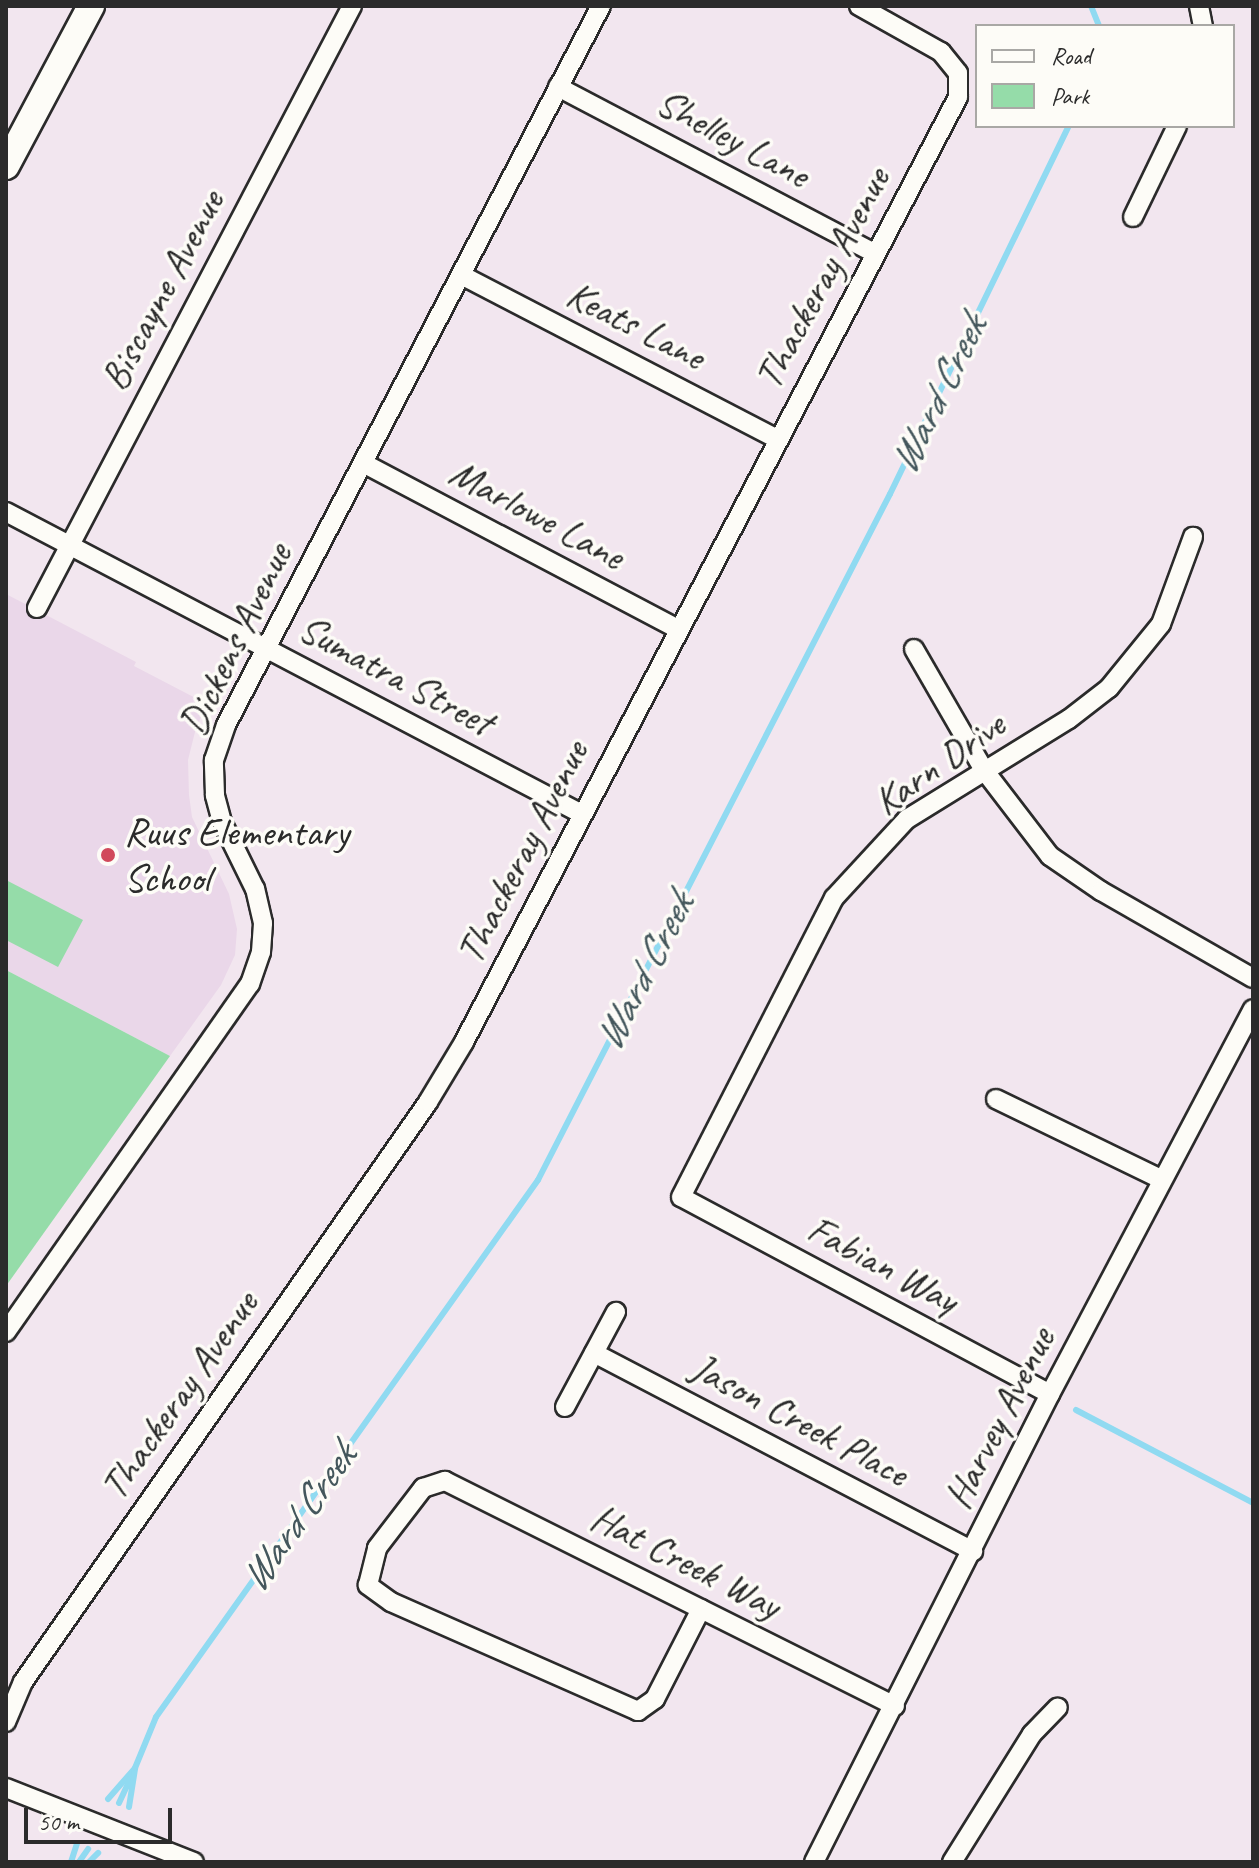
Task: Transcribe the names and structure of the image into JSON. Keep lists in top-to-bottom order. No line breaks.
{"streets":{"street":["Shelley Lane","Thackeray Avenue","Biscayne Avenue","Keats Lane","Marlowe Lane","Dickens Avenue","Sumatra Street","Karn Drive","Fabian Way","Harvey Avenue","Jason Creek Place","Hat Creek Way"]},"crossings":[["Shelley Lane","Thackeray Avenue"],["Shelley Lane","Dickens Avenue"],["Thackeray Avenue","Keats Lane"],["Thackeray Avenue","Marlowe Lane"],["Thackeray Avenue","Sumatra Street"],["Biscayne Avenue","Sumatra Street"],["Keats Lane","Dickens Avenue"],["Marlowe Lane","Dickens Avenue"],["Dickens Avenue","Sumatra Street"],["Karn Drive","Fabian Way"],["Fabian Way","Harvey Avenue"],["Harvey Avenue","Jason Creek Place"],["Harvey Avenue","Hat Creek Way"]],"water":["Ward Creek"],"places":["Ruus Elementary School"],"legend":["Road","Park"],"scale_bar":"50 m"}
